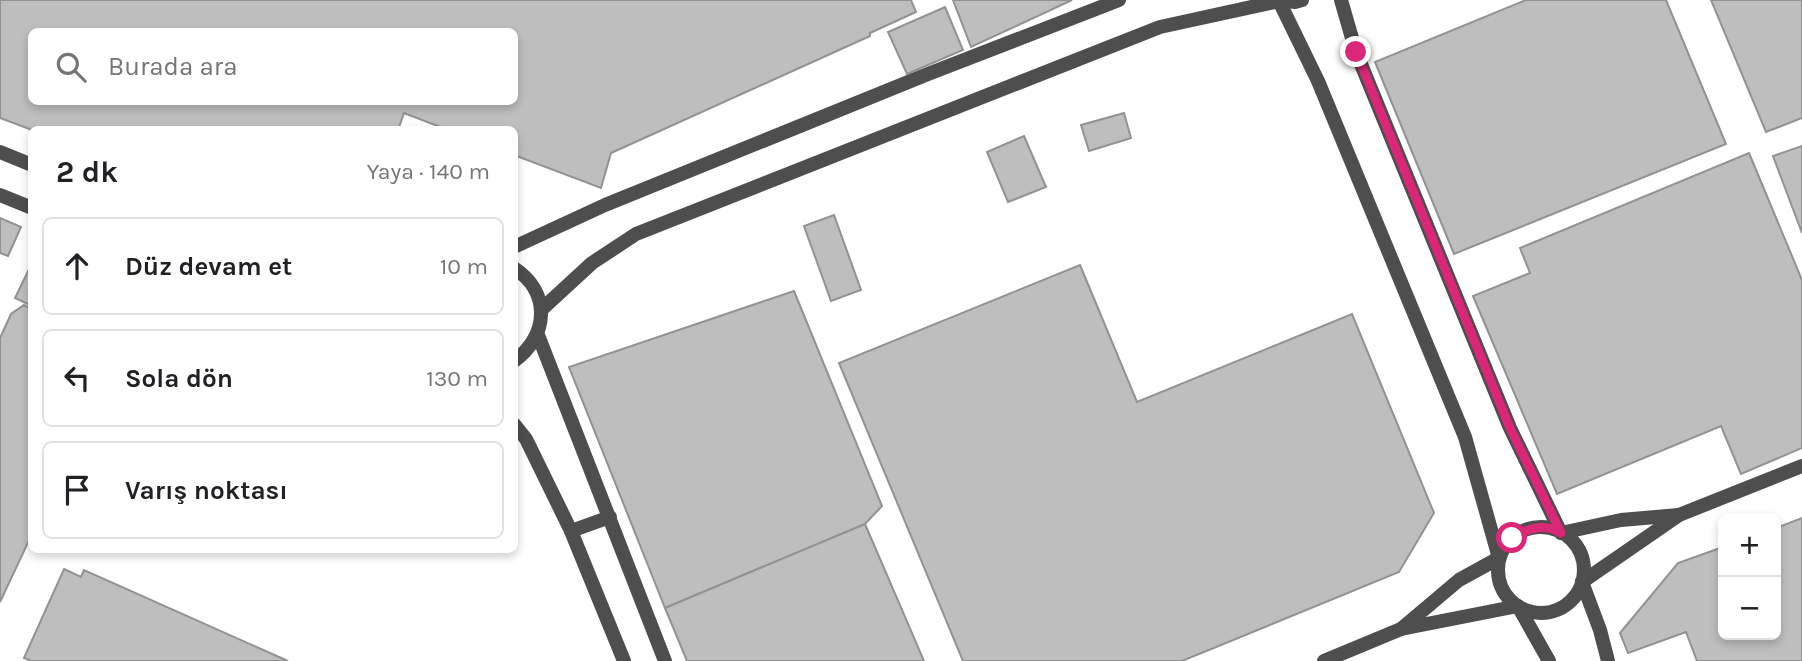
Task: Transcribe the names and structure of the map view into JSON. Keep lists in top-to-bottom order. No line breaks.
{"page":{"search":"Burada ara","heading":["2 dk","Yaya · 140 m"],"list":[["Düz devam et","10 m"],["Sola dön","130 m"],"Varış noktası"],"map_buttons":["+","−"]}}
